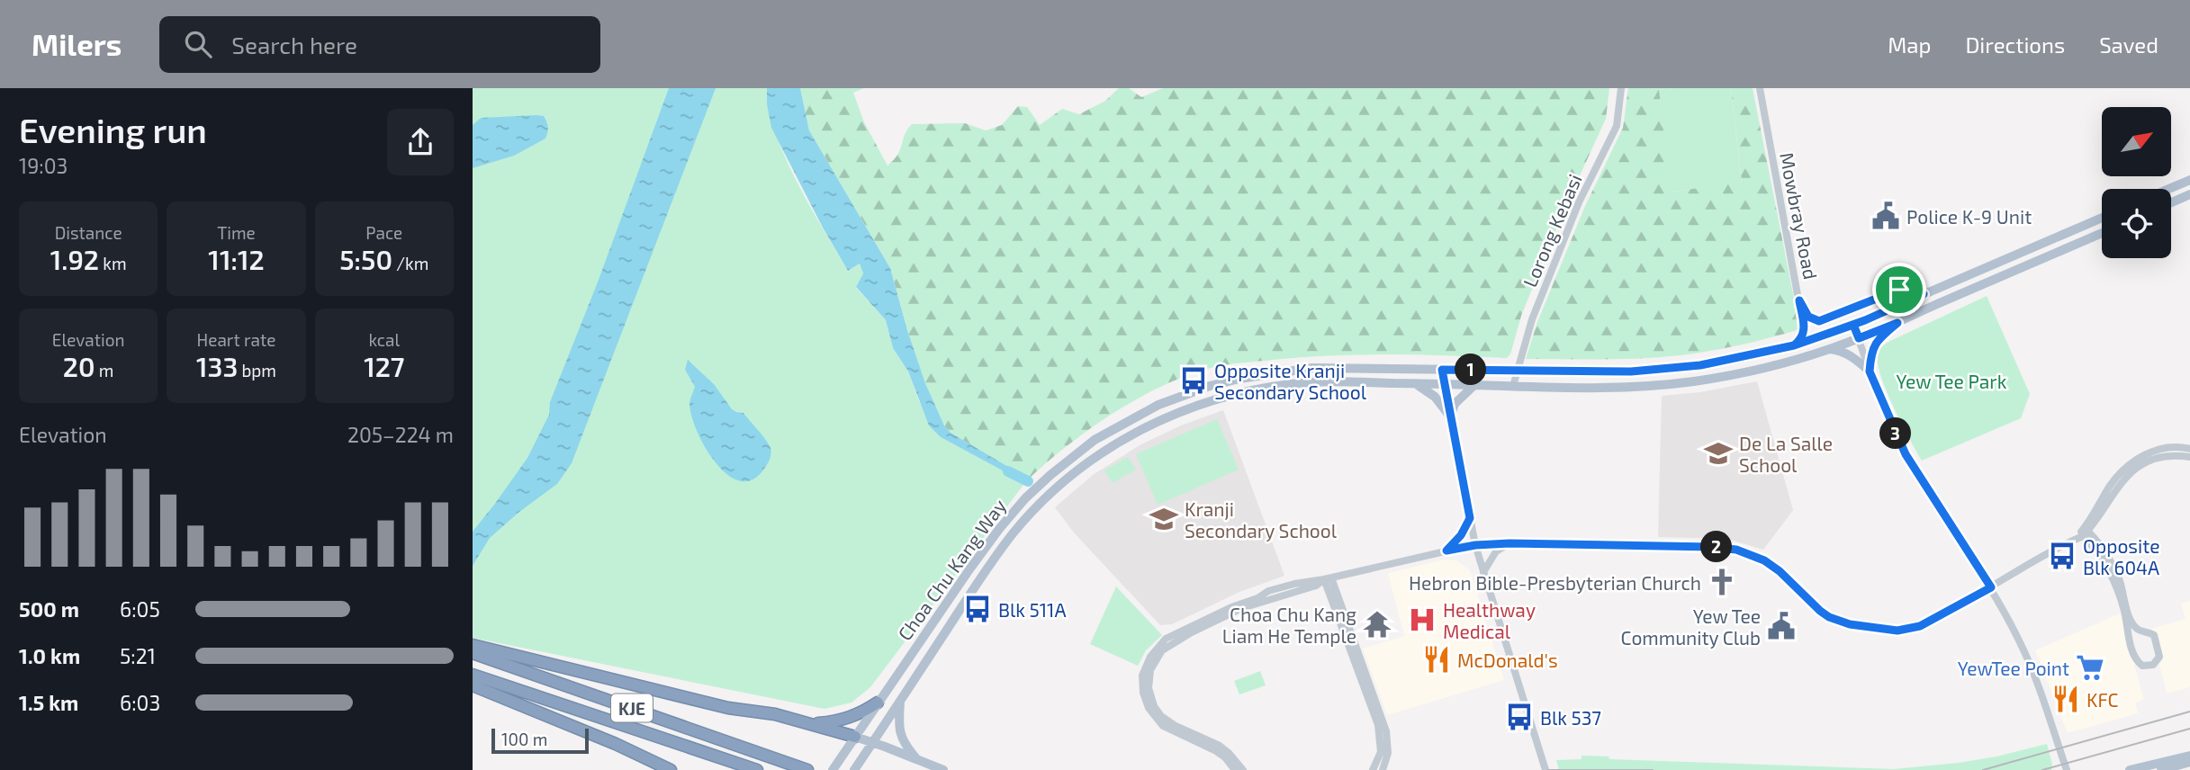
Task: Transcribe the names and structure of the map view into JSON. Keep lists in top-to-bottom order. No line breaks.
{"streets":{"highway":["KJE"],"main road":["Choa Chu Kang Way"],"street":["Mowbray Road","Lorong Kebasi"]},"crossings":[["Mowbray Road","Choa Chu Kang Way"],["Lorong Kebasi","Choa Chu Kang Way"]],"parks":["Yew Tee Park"],"places":{"public building":["Police K-9 Unit","Yew Tee Community Club"],"bus stop":["Opposite Kranji Secondary School","Opposite Blk 604A","Blk 511A","Blk 537"],"school or university":["De La Salle School","Kranji Secondary School"],"church":["Hebron Bible-Presbyterian Church"],"hospital":["Healthway Medical"],"temple":["Choa Chu Kang Liam He Temple"],"restaurant":["McDonald's","KFC"],"supermarket":["YewTee Point"]},"scale_bar":"100 m","north":"top right","page":{"header":"Milers","search":"Search here","nav":["Map","Directions","Saved"],"heading":["Evening run","19:03"],"stats":[["Distance","1.92 km"],["Time","11:12"],["Pace","5:50 /km"],["Elevation","20 m"],["Heart rate","133 bpm"],["kcal","127"]],"pins":["1","3","2"],"chart":["Elevation","205–224 m"],"list":[{"name":"500 m","note":"6:05"},{"name":"1.0 km","note":"5:21"},{"name":"1.5 km","note":"6:03"}],"scale":"100 m"}}
